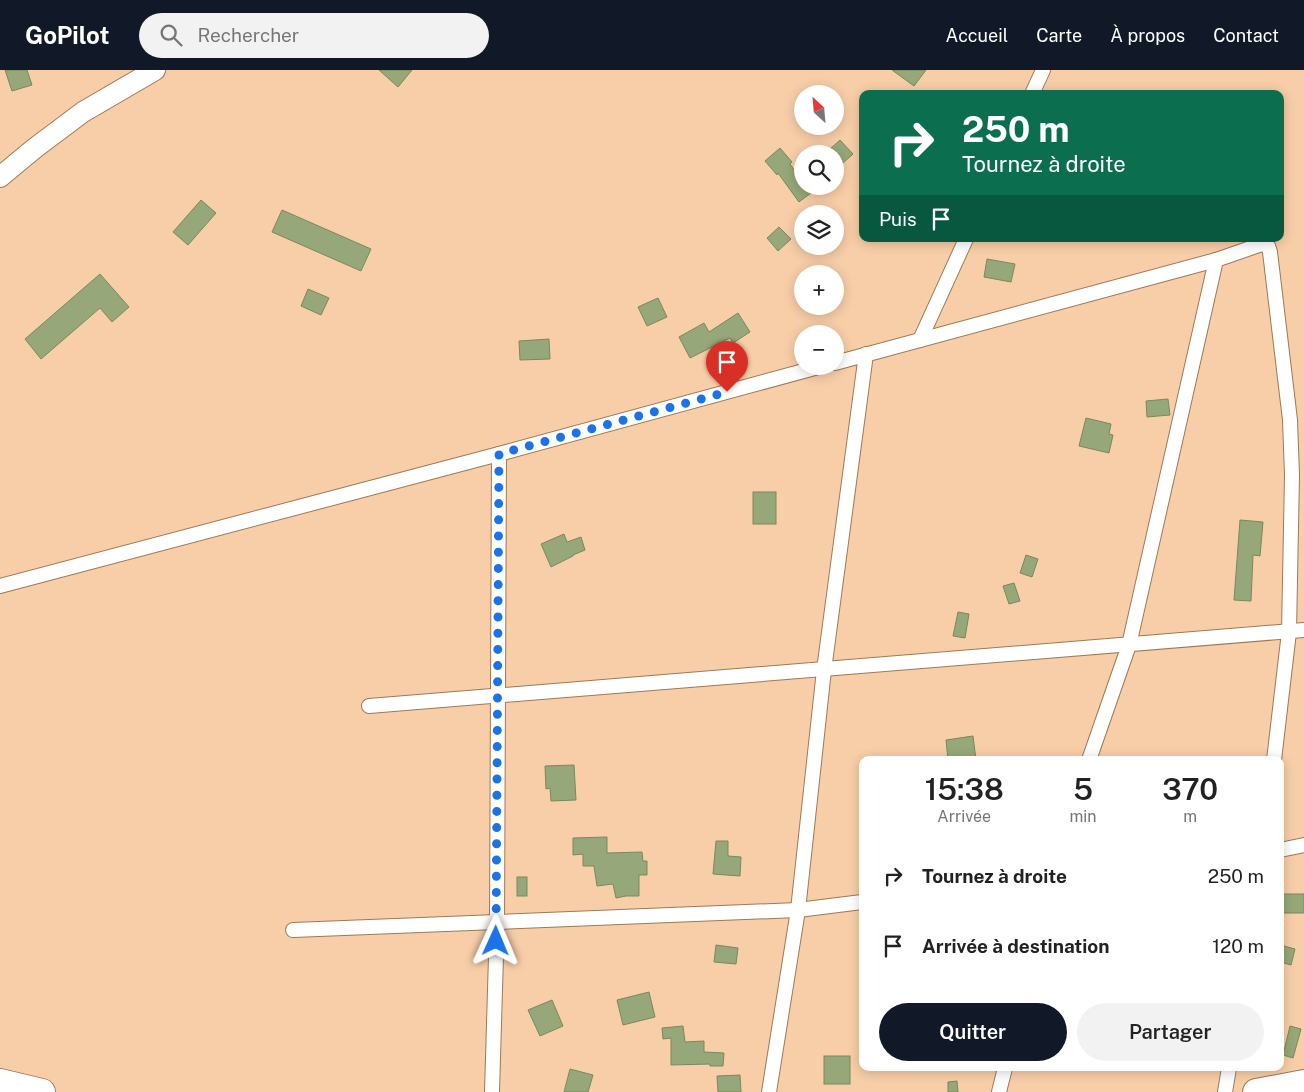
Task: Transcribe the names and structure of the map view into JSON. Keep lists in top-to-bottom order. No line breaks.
{"north":"top left","page":{"header":"GoPilot","search":"Rechercher","nav":["Accueil","Carte","À propos","Contact"],"map_buttons":["+","−"],"turn":["250 m","Tournez à droite"],"then":"Puis","eta":["15:38","Arrivée","5","min","370","m"],"list":[{"name":"Tournez à droite","value":"250 m"},{"name":"Arrivée à destination","value":"120 m"}],"buttons":["Quitter","Partager"]}}
